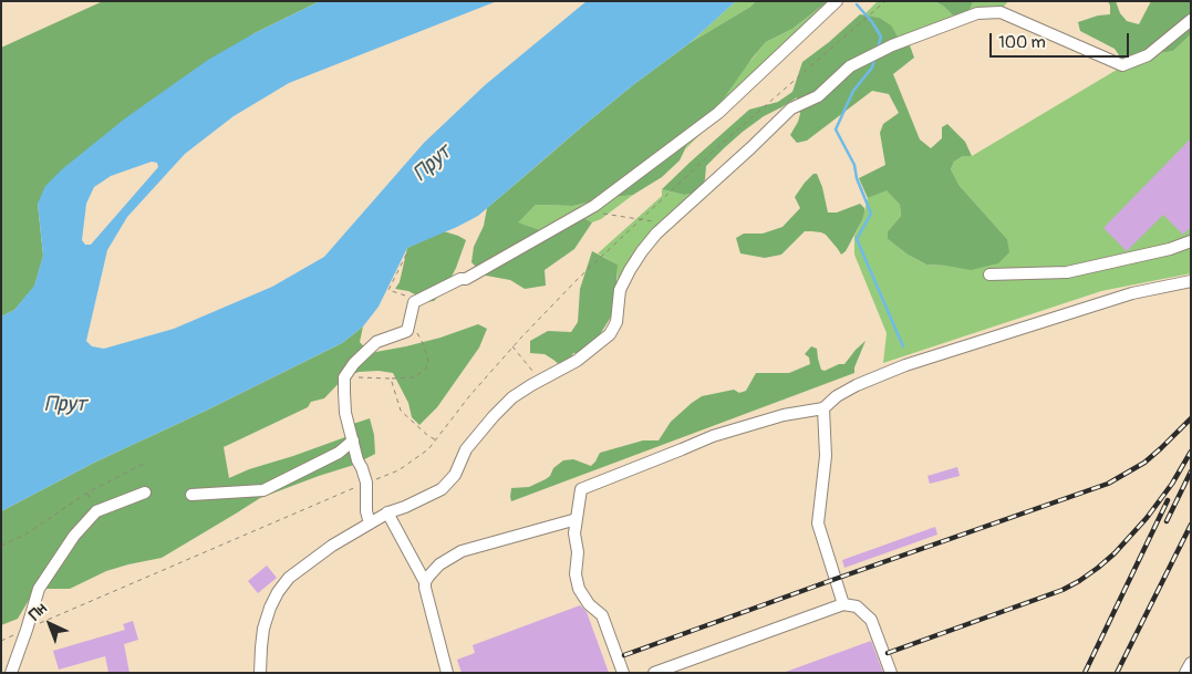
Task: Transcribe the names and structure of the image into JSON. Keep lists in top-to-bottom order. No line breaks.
{"water":["Прут"],"scale_bar":"100 m","north":"top left"}
